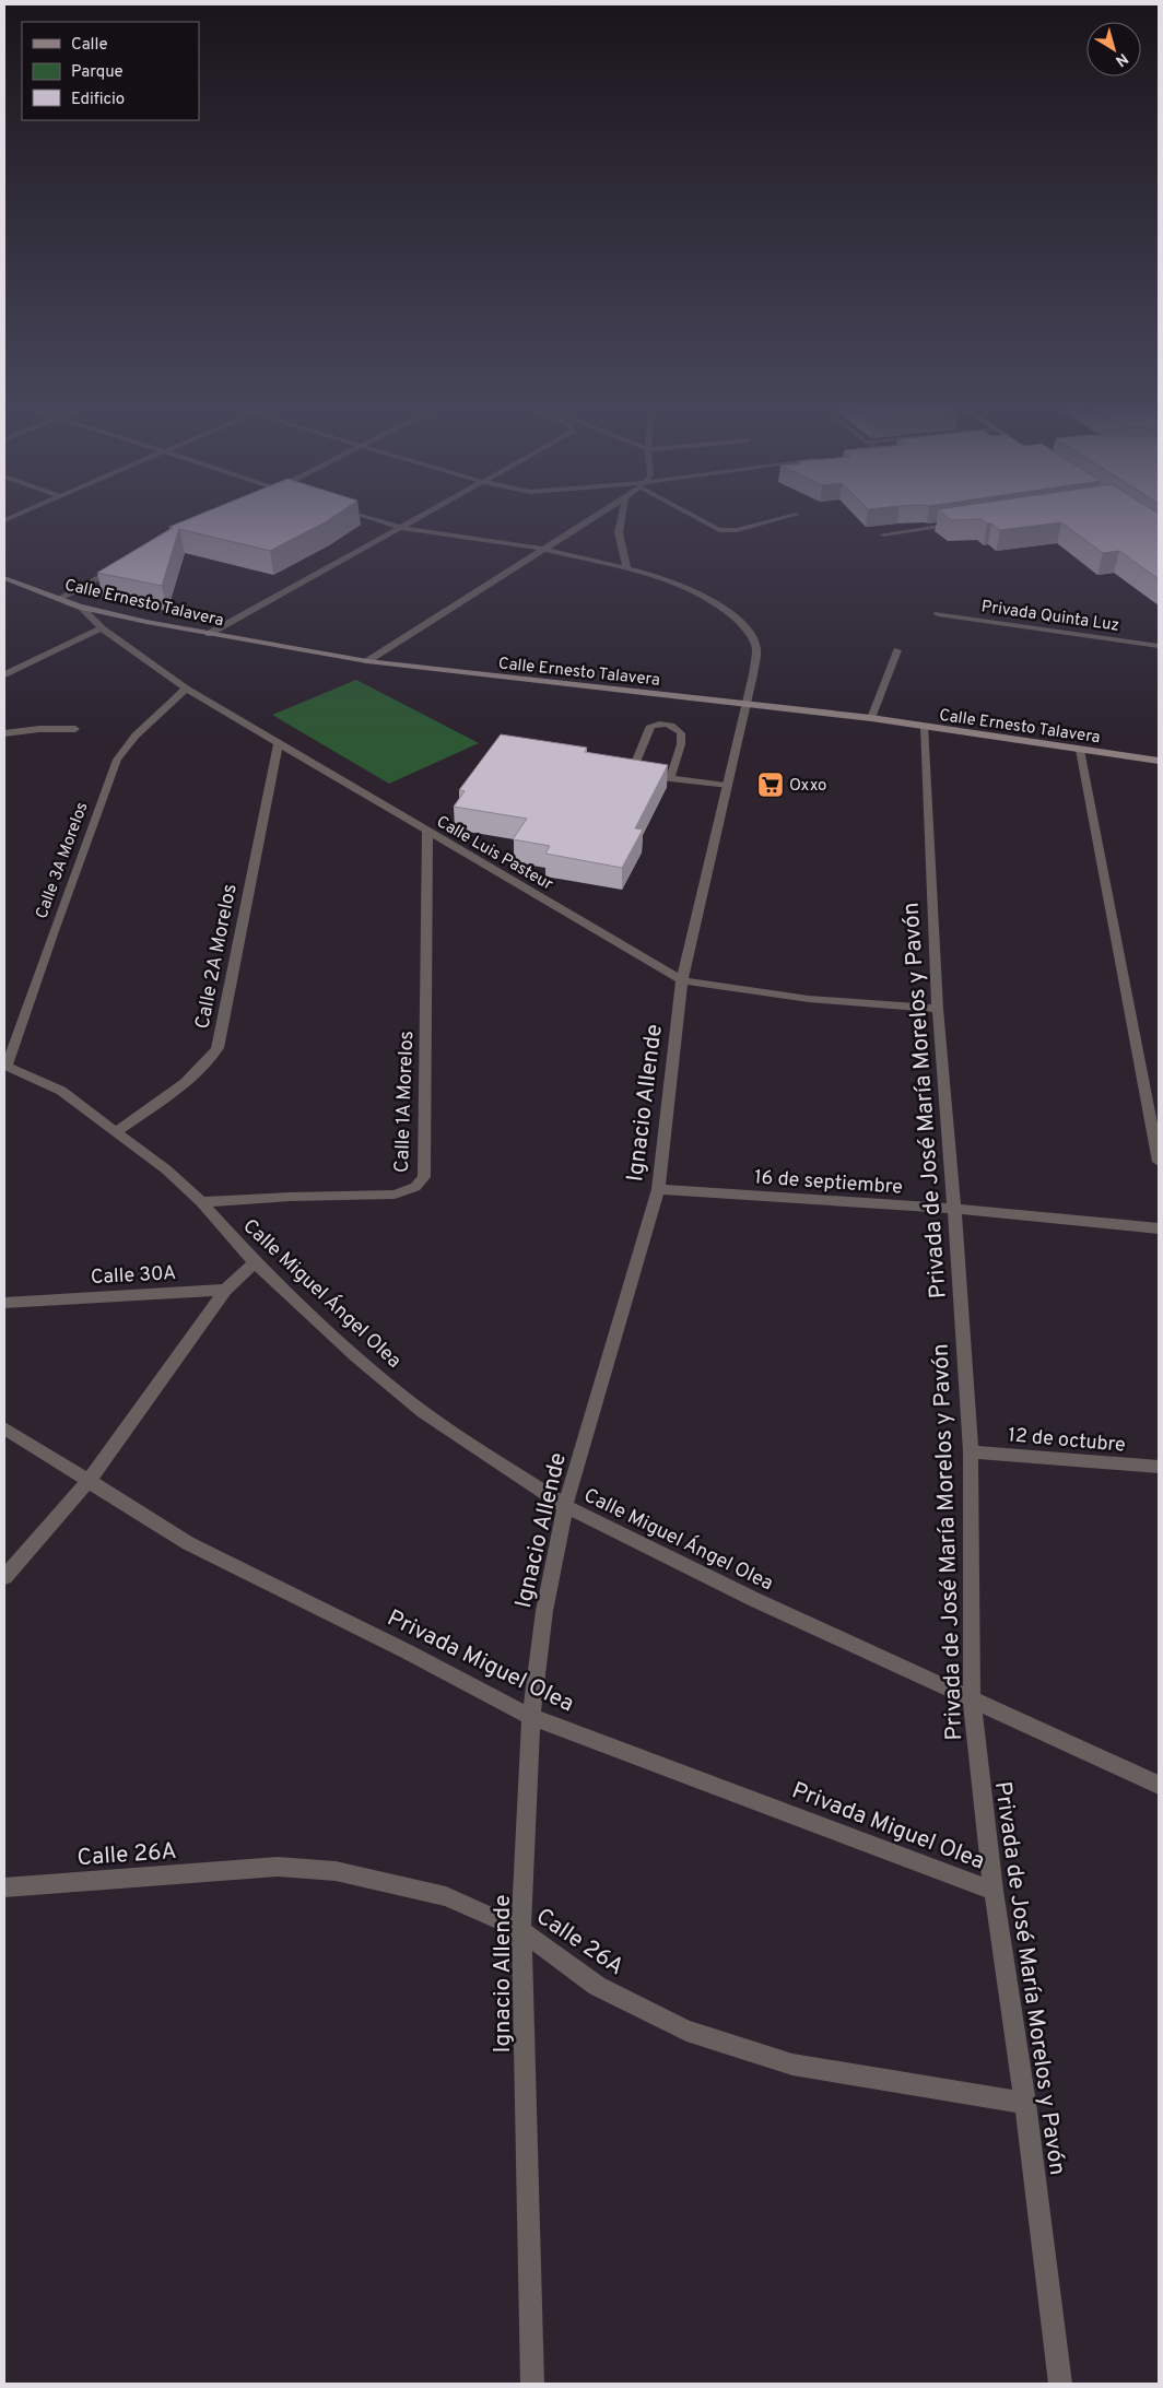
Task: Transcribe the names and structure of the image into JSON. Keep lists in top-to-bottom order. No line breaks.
{"streets":{"street":["Calle Ernesto Talavera","Privada Quinta Luz","Calle Luis Pasteur","Calle 3A Morelos","Calle 2A Morelos","Privada de José María Morelos y Pavón","Calle 1A Morelos","Ignacio Allende","16 de septiembre","Calle 30A","Calle Miguel Ángel Olea","12 de octubre","Privada Miguel Olea","Calle 26A"]},"crossings":[["Calle Ernesto Talavera","Calle Luis Pasteur"],["Calle Ernesto Talavera","Privada de José María Morelos y Pavón"],["Calle Ernesto Talavera","Ignacio Allende"],["Calle Luis Pasteur","Calle 3A Morelos"],["Calle Luis Pasteur","Calle 2A Morelos"],["Calle Luis Pasteur","Privada de José María Morelos y Pavón"],["Calle Luis Pasteur","Calle 1A Morelos"],["Calle Luis Pasteur","Ignacio Allende"],["Calle 3A Morelos","Calle Miguel Ángel Olea"],["Calle 2A Morelos","Calle Miguel Ángel Olea"],["Privada de José María Morelos y Pavón","16 de septiembre"],["Privada de José María Morelos y Pavón","Calle Miguel Ángel Olea"],["Privada de José María Morelos y Pavón","12 de octubre"],["Privada de José María Morelos y Pavón","Privada Miguel Olea"],["Privada de José María Morelos y Pavón","Calle 26A"],["Calle 1A Morelos","Calle Miguel Ángel Olea"],["Ignacio Allende","16 de septiembre"],["Ignacio Allende","Calle Miguel Ángel Olea"],["Ignacio Allende","Privada Miguel Olea"],["Ignacio Allende","Calle 26A"]],"places":{"supermarket":["Oxxo"]},"legend":["Calle","Parque","Edificio"],"north":"bottom right"}
